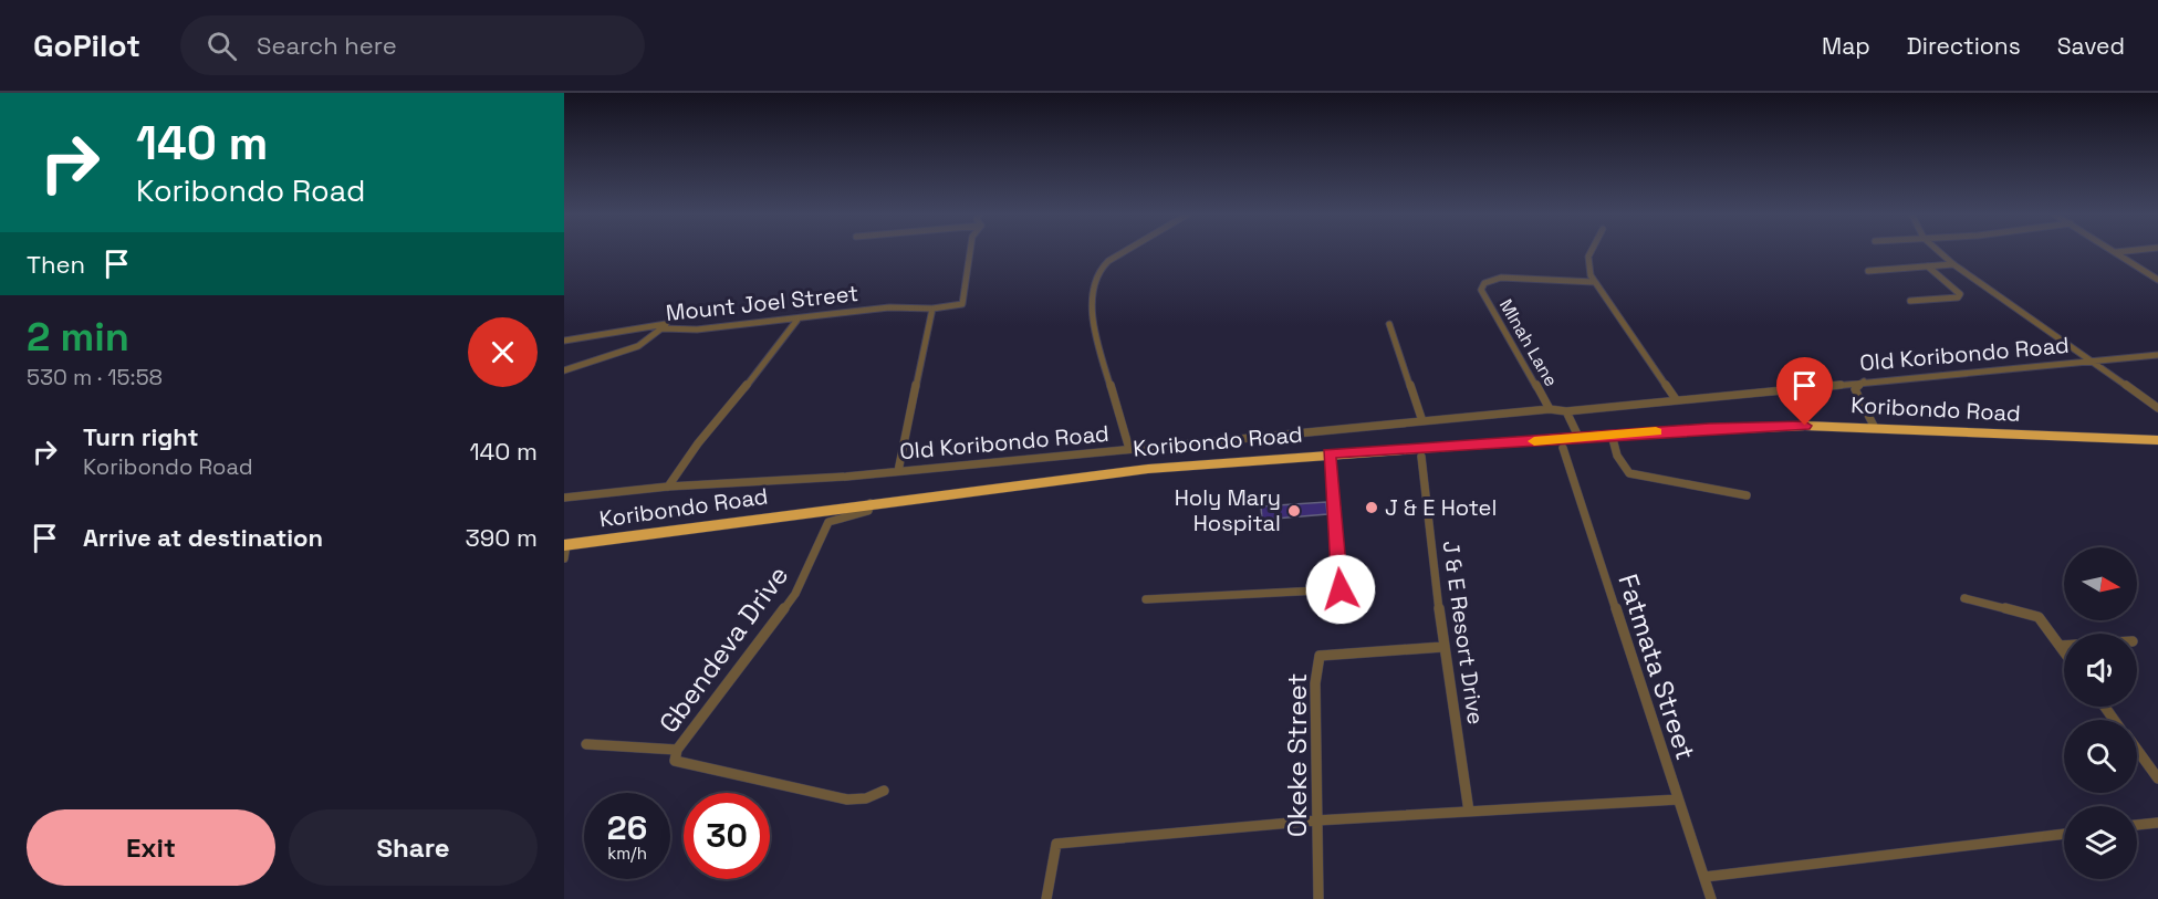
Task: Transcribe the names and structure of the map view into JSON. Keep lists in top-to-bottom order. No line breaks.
{"streets":{"highway":["Koribondo Road"],"street":["Mount Joel Street","MInah Lane","Old Koribondo Road","J & E Resort Drive","Gbendeva Drive","Fatmata Street","Okeke Street"]},"crossings":[["MInah Lane","Old Koribondo Road"],["Koribondo Road","Gbendeva Drive"],["J & E Resort Drive","Okeke Street"]],"places":["J & E Hotel","Holy Mary Hospital"],"north":"right","page":{"header":"GoPilot","search":"Search here","nav":["Map","Directions","Saved"],"turn":["140 m","Koribondo Road"],"then":"Then","heading":["2 min","530 m · 15:58"],"list":[{"name":"Turn right","note":"Koribondo Road","value":"140 m"},{"name":"Arrive at destination","value":"390 m"}],"speed":"26 km/h","limit":"30","buttons":["Exit","Share"]}}
